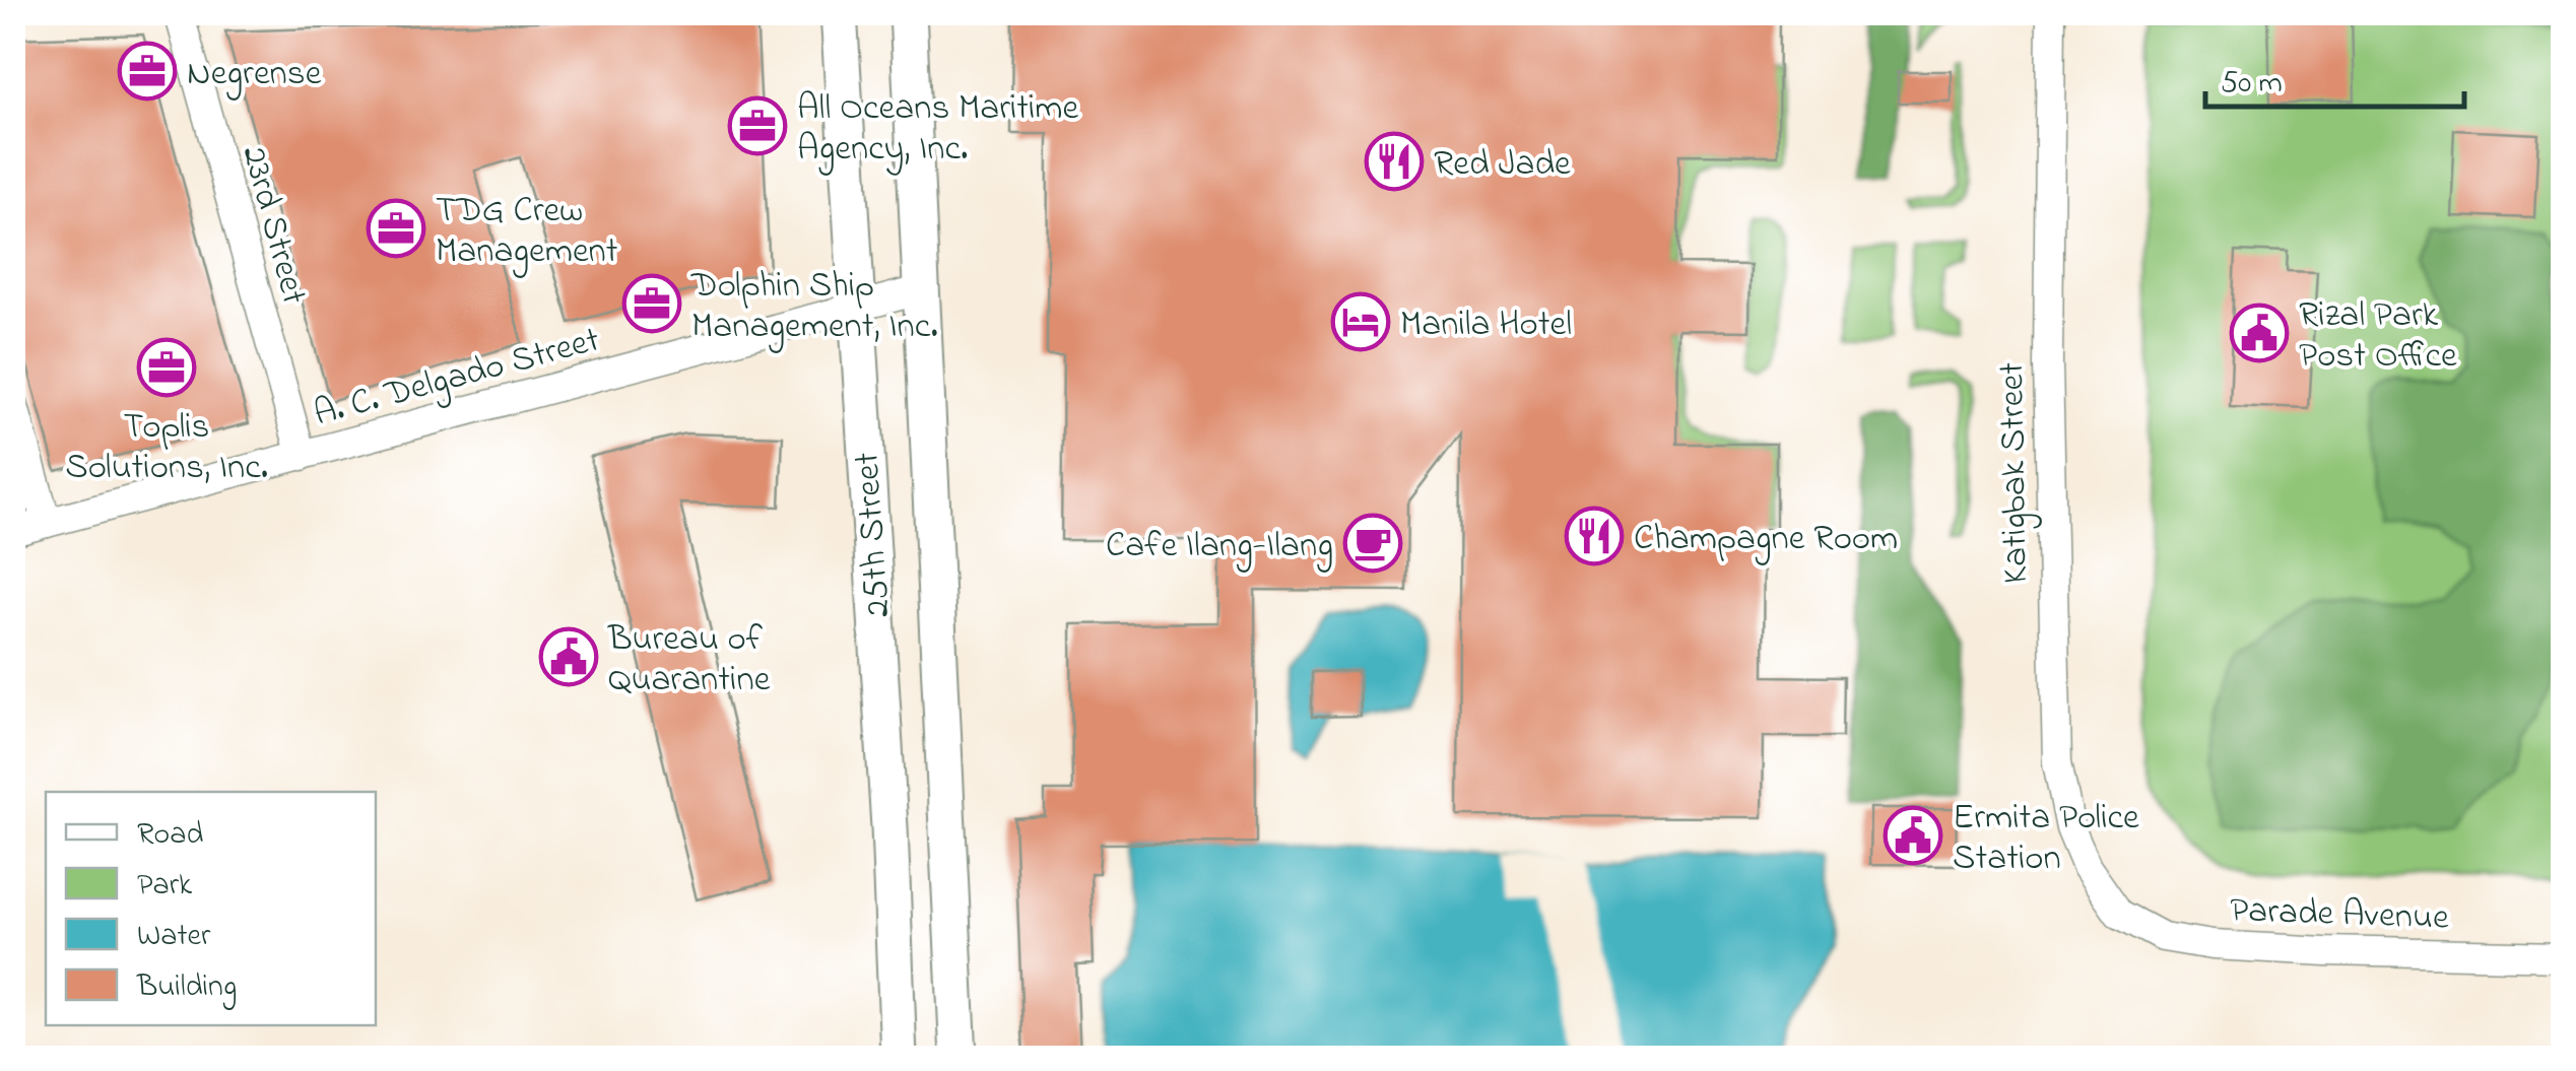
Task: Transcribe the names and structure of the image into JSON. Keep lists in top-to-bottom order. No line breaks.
{"streets":{"street":["23rd Street","A. C. Delgado Street","Katigbak Street","25th Street","Parade Avenue"]},"crossings":[["23rd Street","A. C. Delgado Street"],["A. C. Delgado Street","25th Street"],["Katigbak Street","Parade Avenue"]],"places":{"office":["Negrense","All Oceans Maritime Agency, Inc.","TDG Crew Management","Dolphin Ship Management, Inc.","Toplis Solutions, Inc."],"restaurant":["Red Jade","Champagne Room"],"hotel":["Manila Hotel"],"public building":["Rizal Park Post Office","Bureau of Quarantine","Ermita Police Station"],"cafe":["Cafe Ilang-Ilang"]},"legend":["Road","Park","Water","Building"],"scale_bar":"50 m"}
